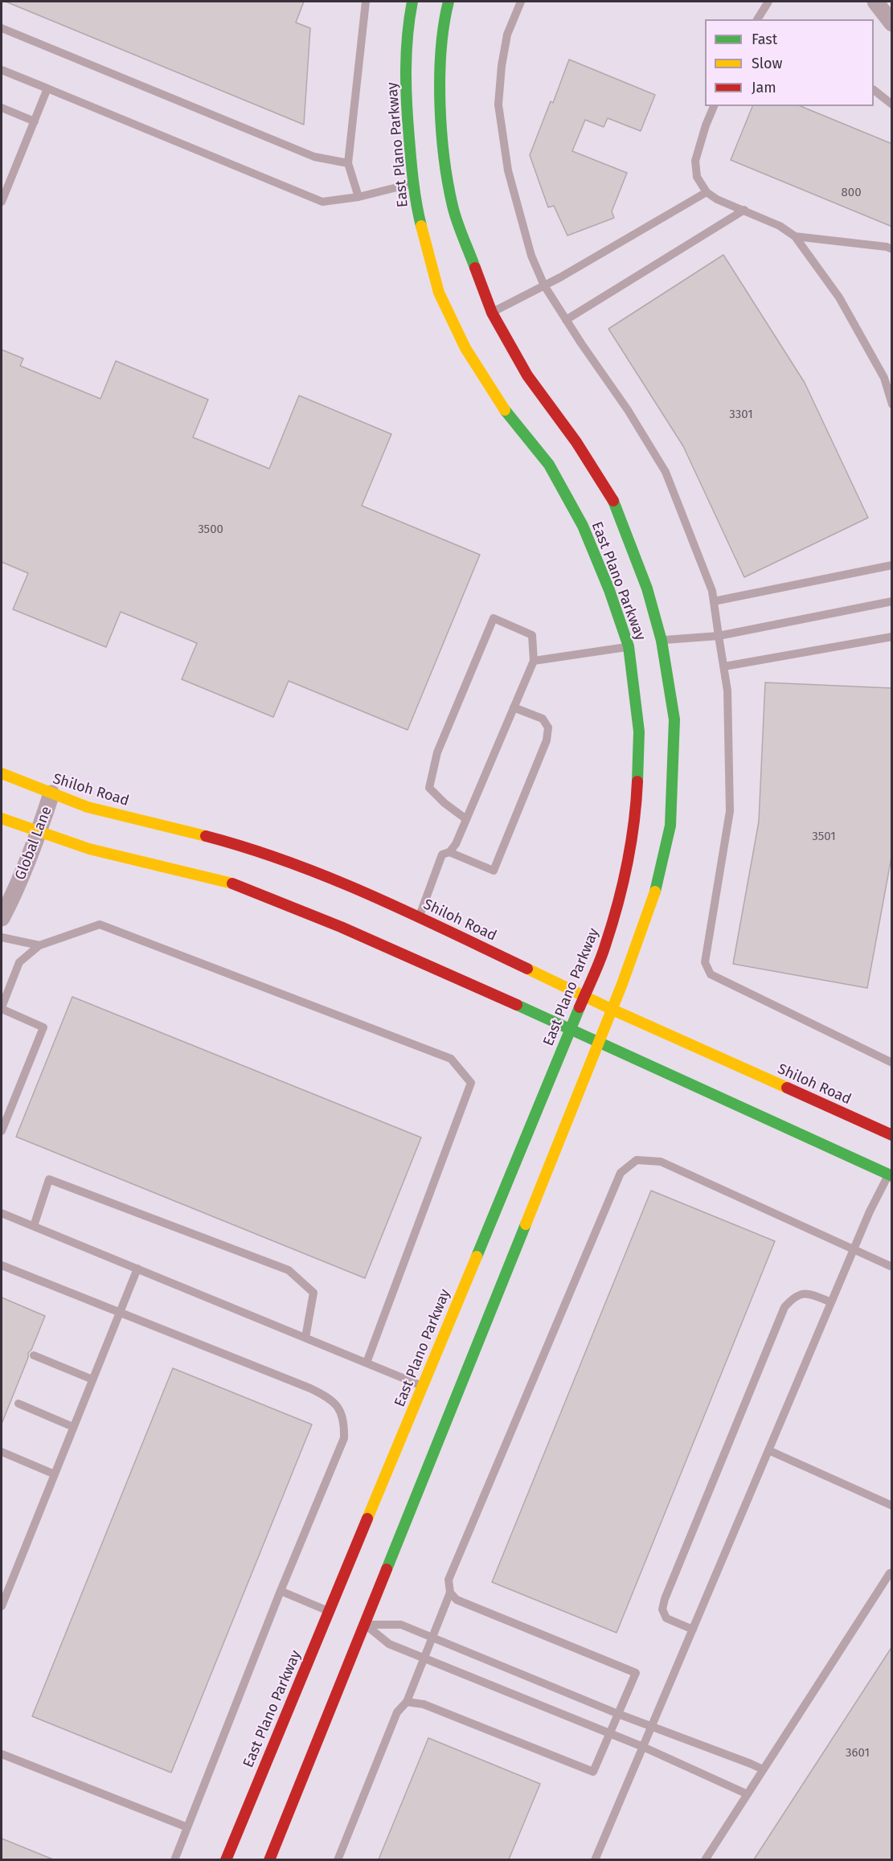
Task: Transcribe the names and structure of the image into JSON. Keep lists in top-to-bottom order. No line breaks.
{"streets":{"main road":["East Plano Parkway","Shiloh Road"],"street":["Global Lane"]},"crossings":[["East Plano Parkway","Shiloh Road"],["Shiloh Road","Global Lane"]],"house_numbers":["800","3301","3500","3501","3601"],"legend":["Fast","Slow","Jam"]}
